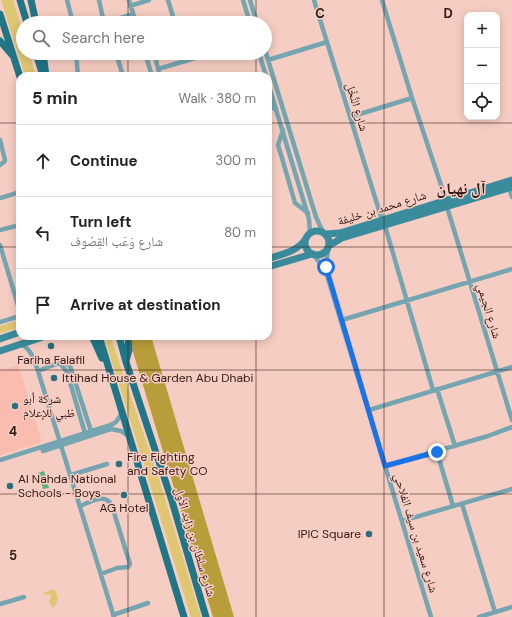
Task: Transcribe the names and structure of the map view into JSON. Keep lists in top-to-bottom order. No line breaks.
{"streets":{"main road":["شارع محمد بن خليفة","شارع سلطان بن زايد الأول"],"street":["شارع النَّخْل","شارع الجيمي","شارع سعيد بن سيف الفلاحي"]},"crossings":[["شارع النَّخْل","شارع محمد بن خليفة"],["شارع محمد بن خليفة","شارع الجيمي"],["شارع محمد بن خليفة","شارع سعيد بن سيف الفلاحي"]],"districts":["آل نهيان"],"places":["Fariha Falafil","Ittihad House & Garden Abu Dhabi","شركة أبو ظبي للإعلام","Fire Fighting and Safety CO","Al Nahda National Schools - Boys","AG Hotel","IPIC Square"],"page":{"map_buttons":["+","−"],"search":"Search here","heading":["5 min","Walk · 380 m"],"list":[["Continue","300 m"],["Turn left","شارع وَعَب القِصُوف","80 m"],"Arrive at destination"]},"grid":{"columns":["C","D"],"rows":["4","5"]}}
